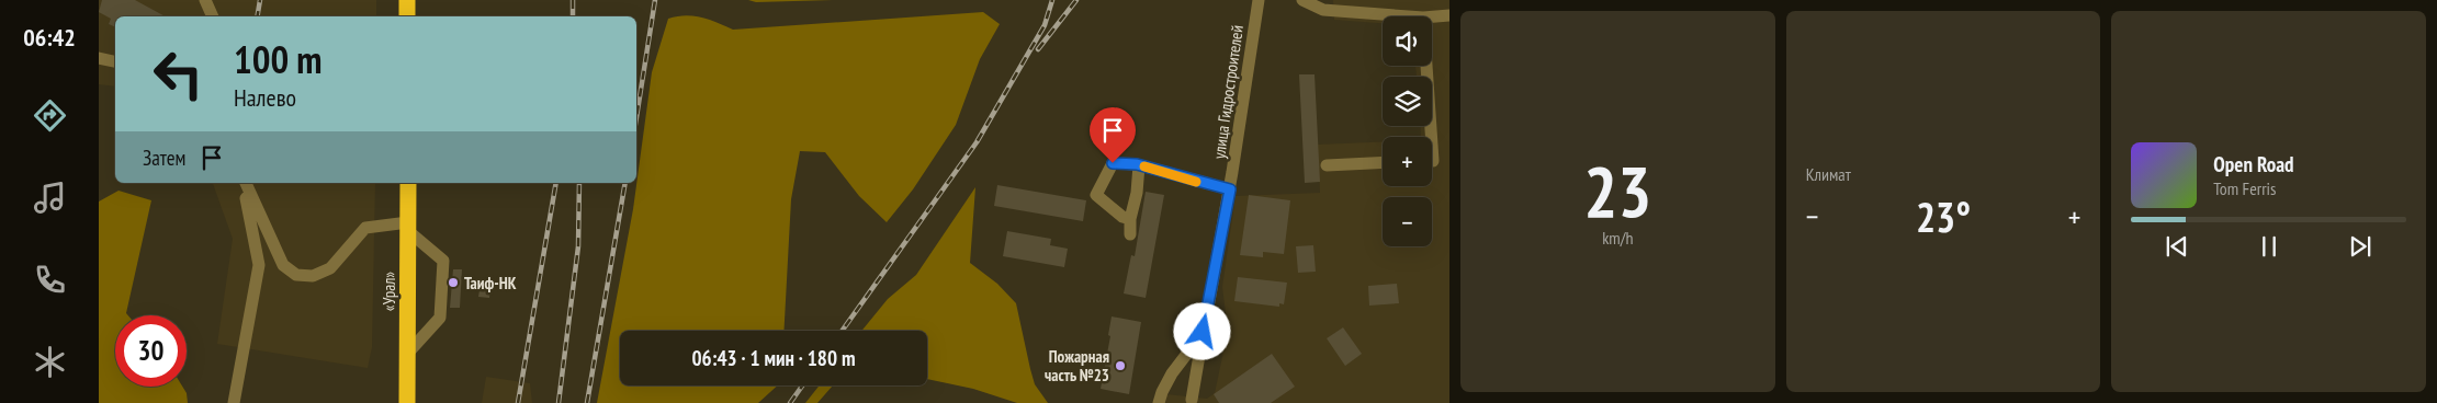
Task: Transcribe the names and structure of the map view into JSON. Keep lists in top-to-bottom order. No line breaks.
{"streets":{"highway":["«Урал»"],"street":["улица Гидростроителей"]},"places":["Таиф-НК","Пожарная часть №23"],"page":{"tabs":"06:42","tile":[["23","km/h"],"Климат"],"map_buttons":["+","−"],"turn":["100 m","Налево"],"then":"Затем","song":["Open Road","Tom Ferris"],"heat":["−","23°","+"],"limit":"30","trip":"06:43 · 1 мин · 180 m"}}
